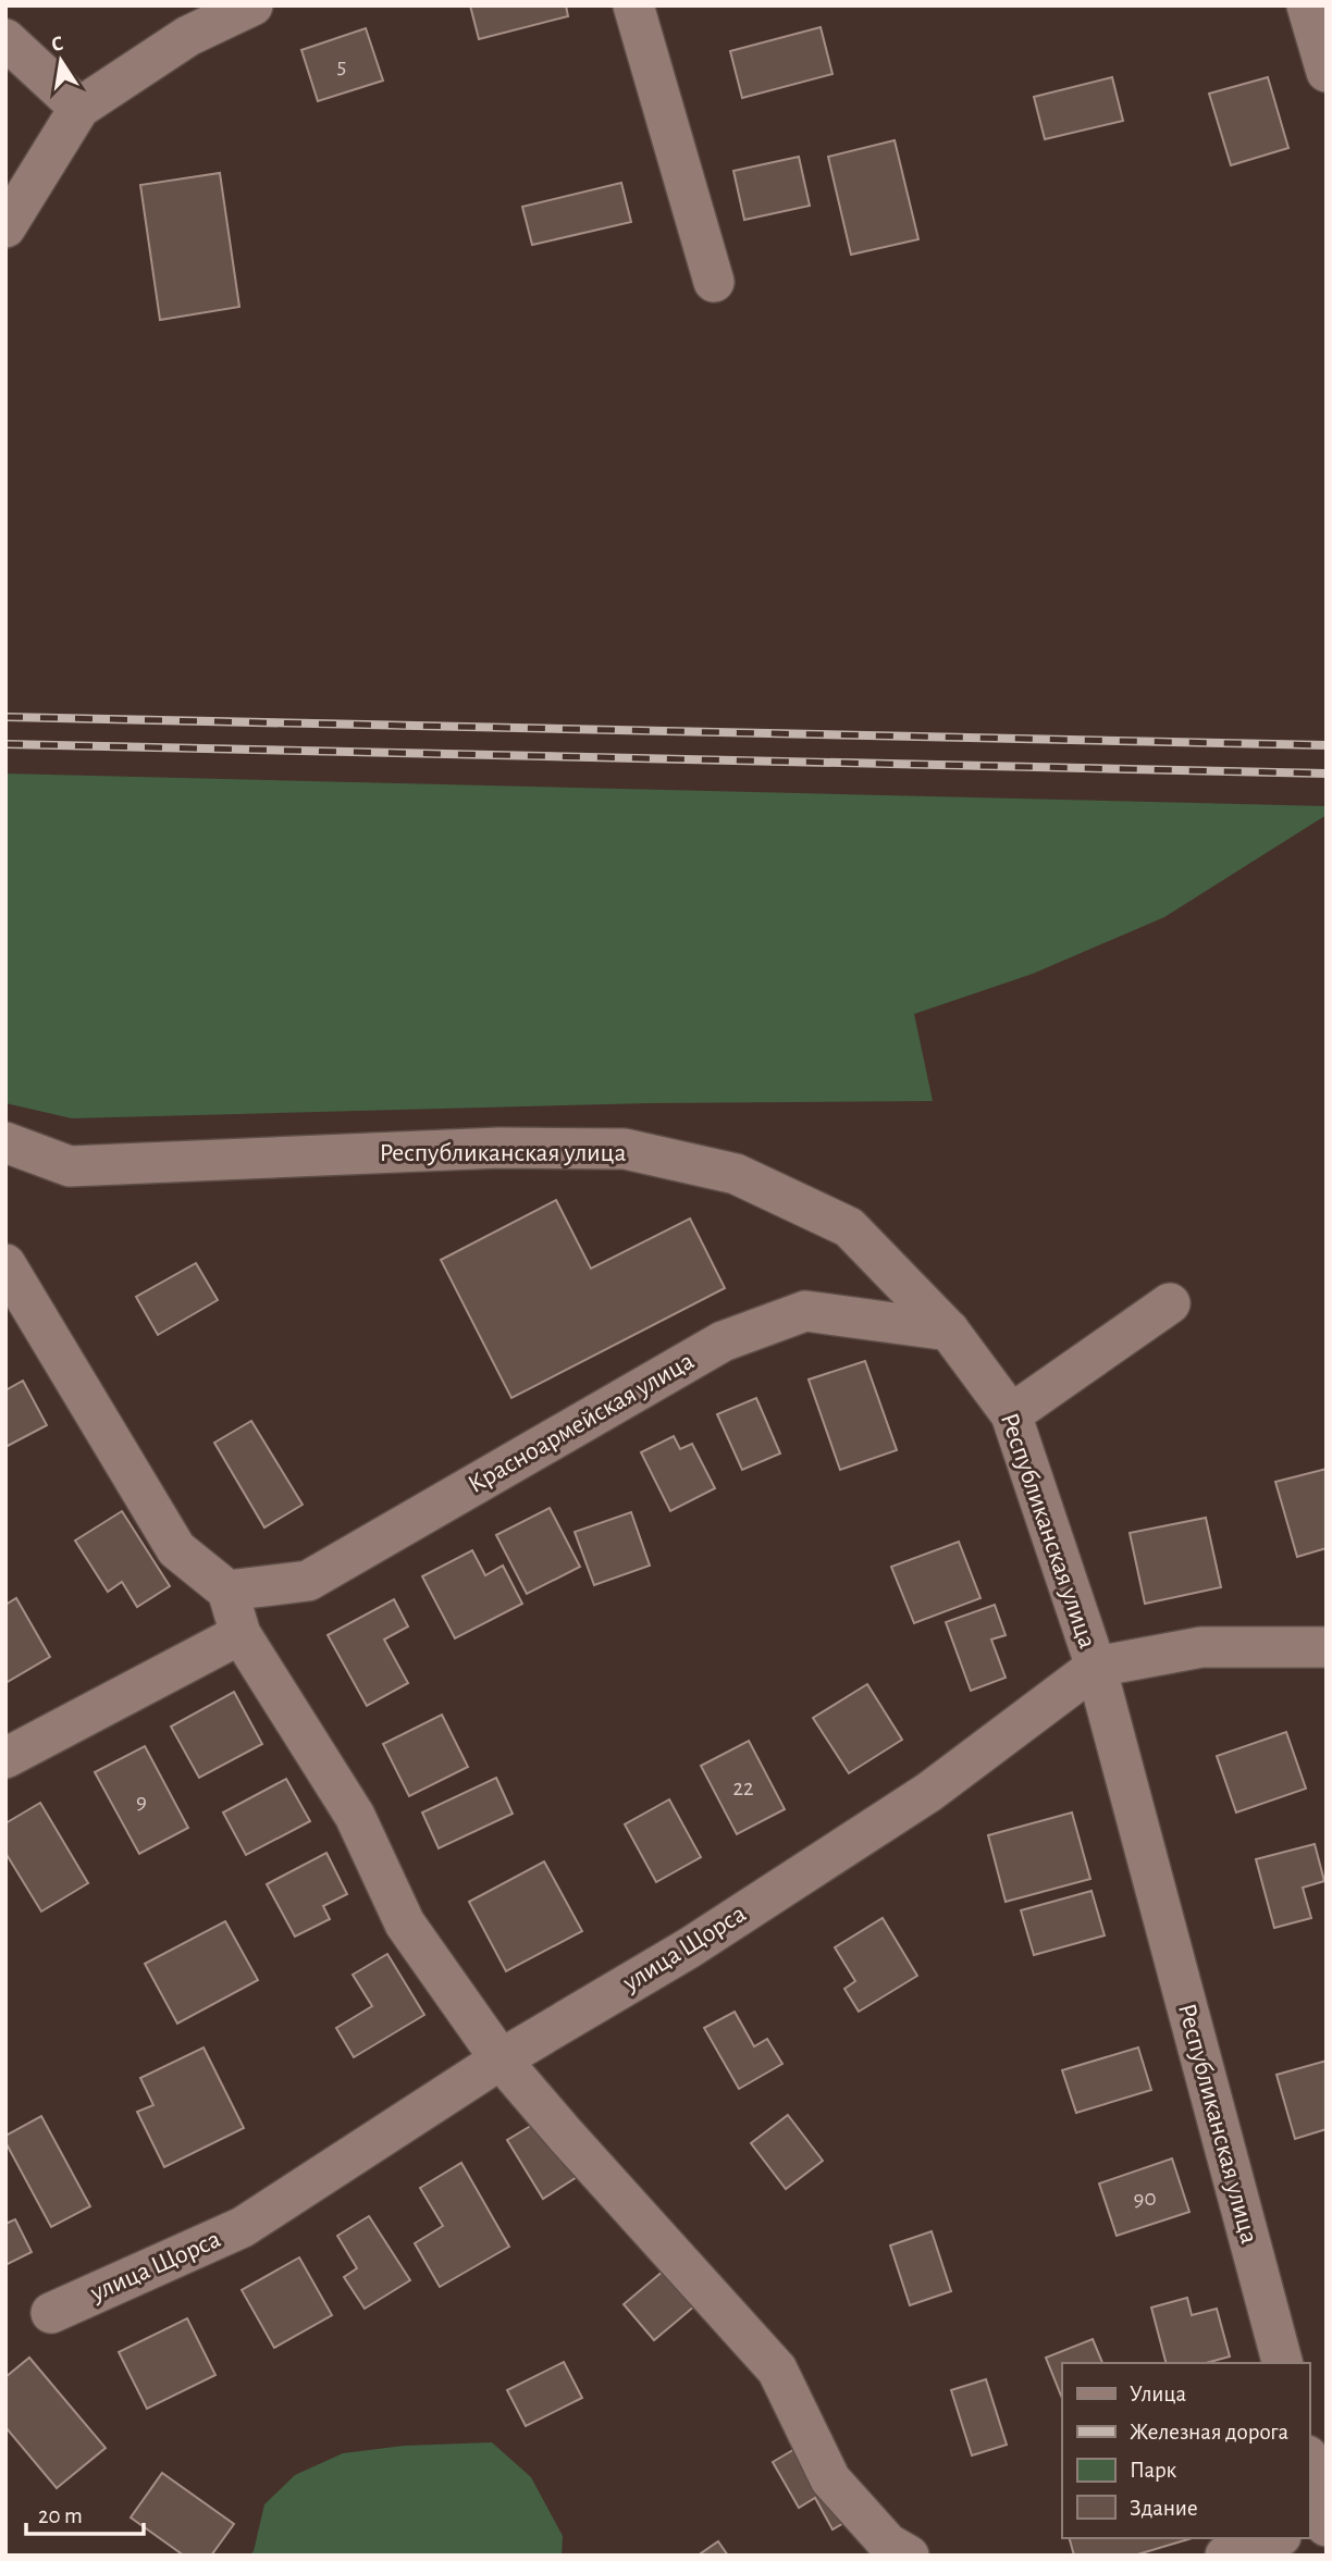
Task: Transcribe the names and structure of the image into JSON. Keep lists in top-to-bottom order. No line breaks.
{"streets":{"street":["Республиканская улица","Красноармейская улица","улица Щорса"]},"crossings":[["Республиканская улица","Красноармейская улица"],["Республиканская улица","улица Щорса"]],"house_numbers":["5","22","9","90"],"legend":["Улица","Железная дорога","Парк","Здание"],"scale_bar":"20 m","north":"top"}
